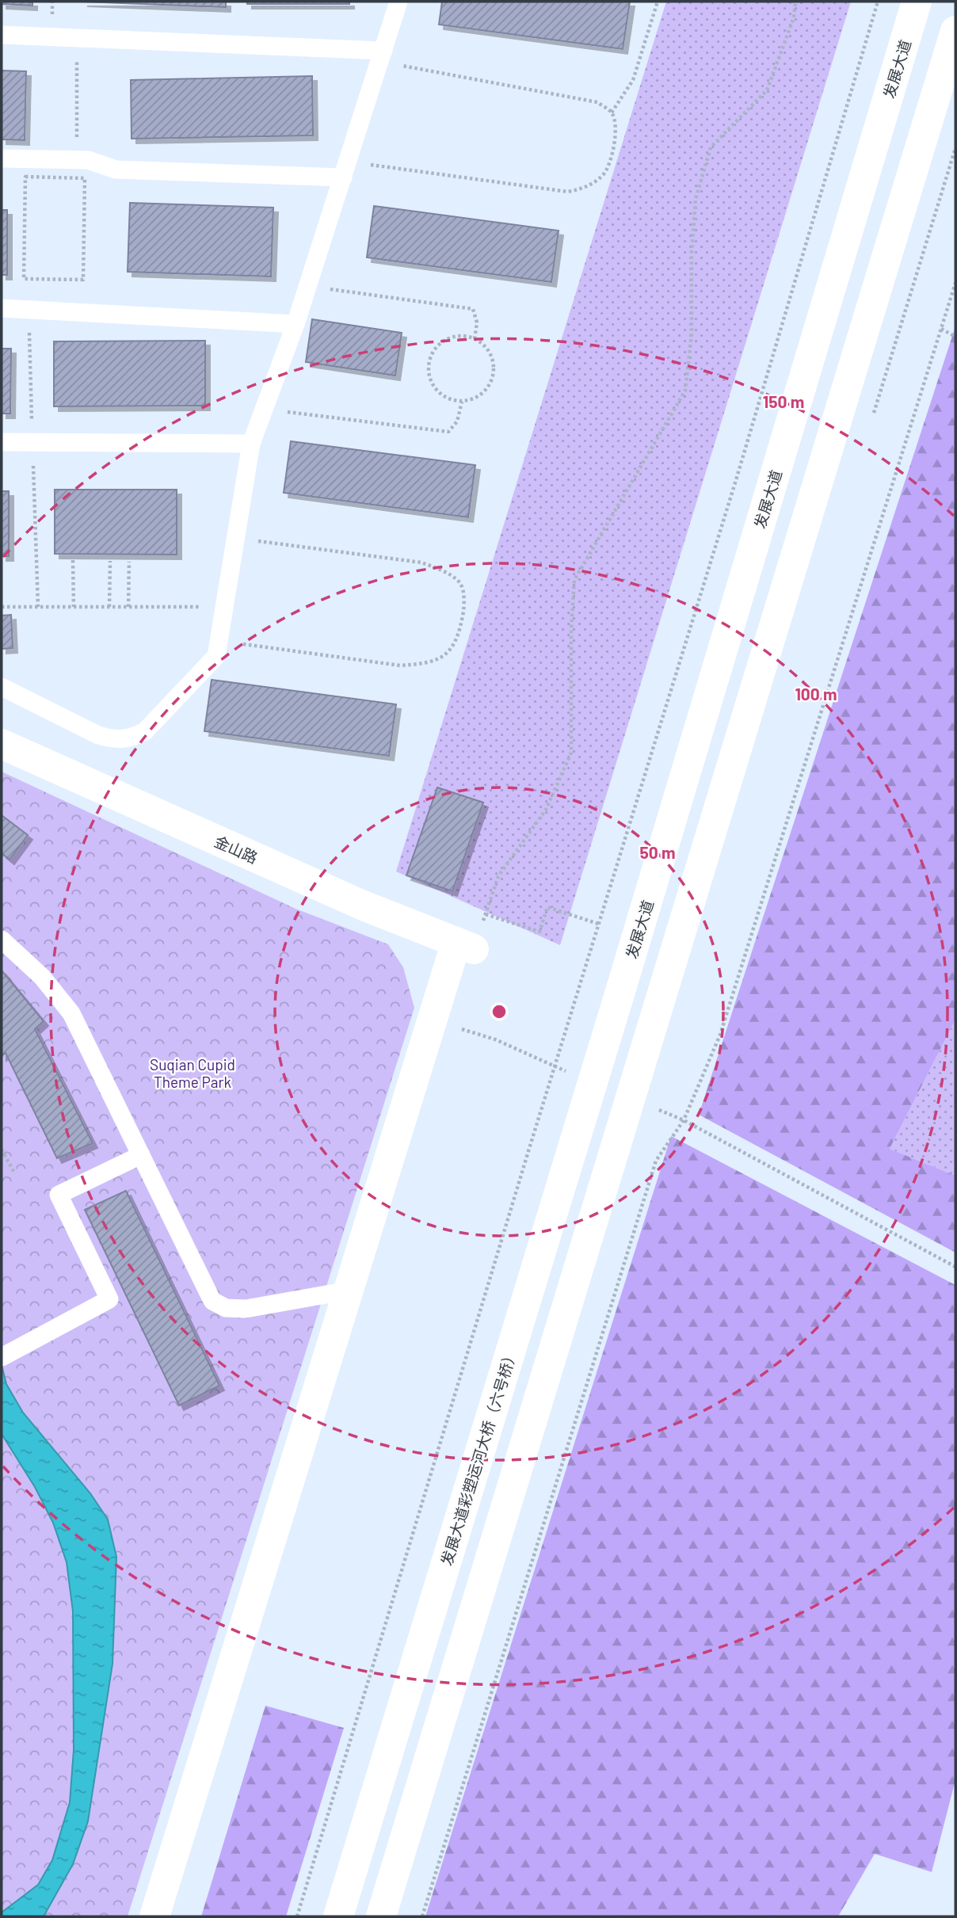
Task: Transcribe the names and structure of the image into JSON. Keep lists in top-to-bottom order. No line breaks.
{"streets":{"main road":["发展大道","金山路","发展大道彩塑运河大桥（六号桥）"]},"crossings":[["发展大道","发展大道彩塑运河大桥（六号桥）"]],"parks":["Suqian Cupid Theme Park"],"rings":["150 m","100 m","50 m"]}
